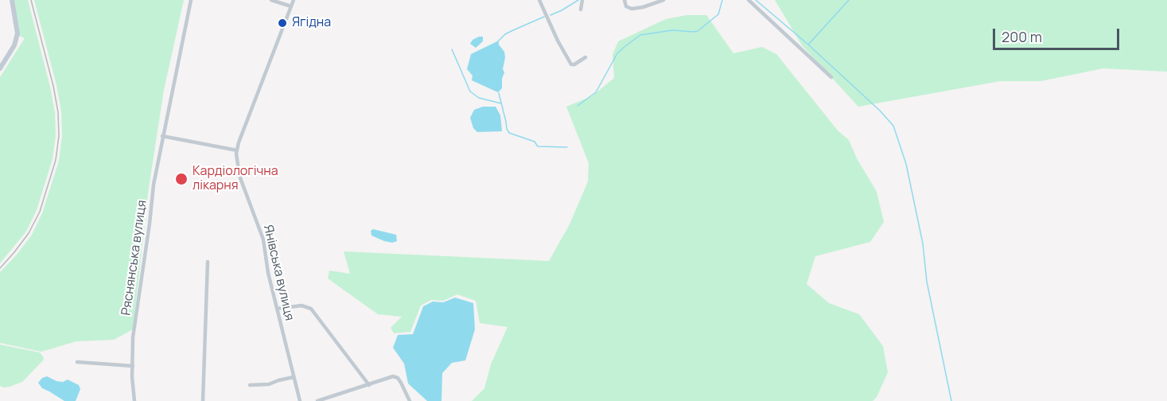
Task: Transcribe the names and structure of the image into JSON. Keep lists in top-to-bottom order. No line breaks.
{"streets":{"street":["Ряснянська вулиця","Янівська вулиця"]},"places":["Ягідна","Кардіологічна лікарня"],"scale_bar":"200 m"}
